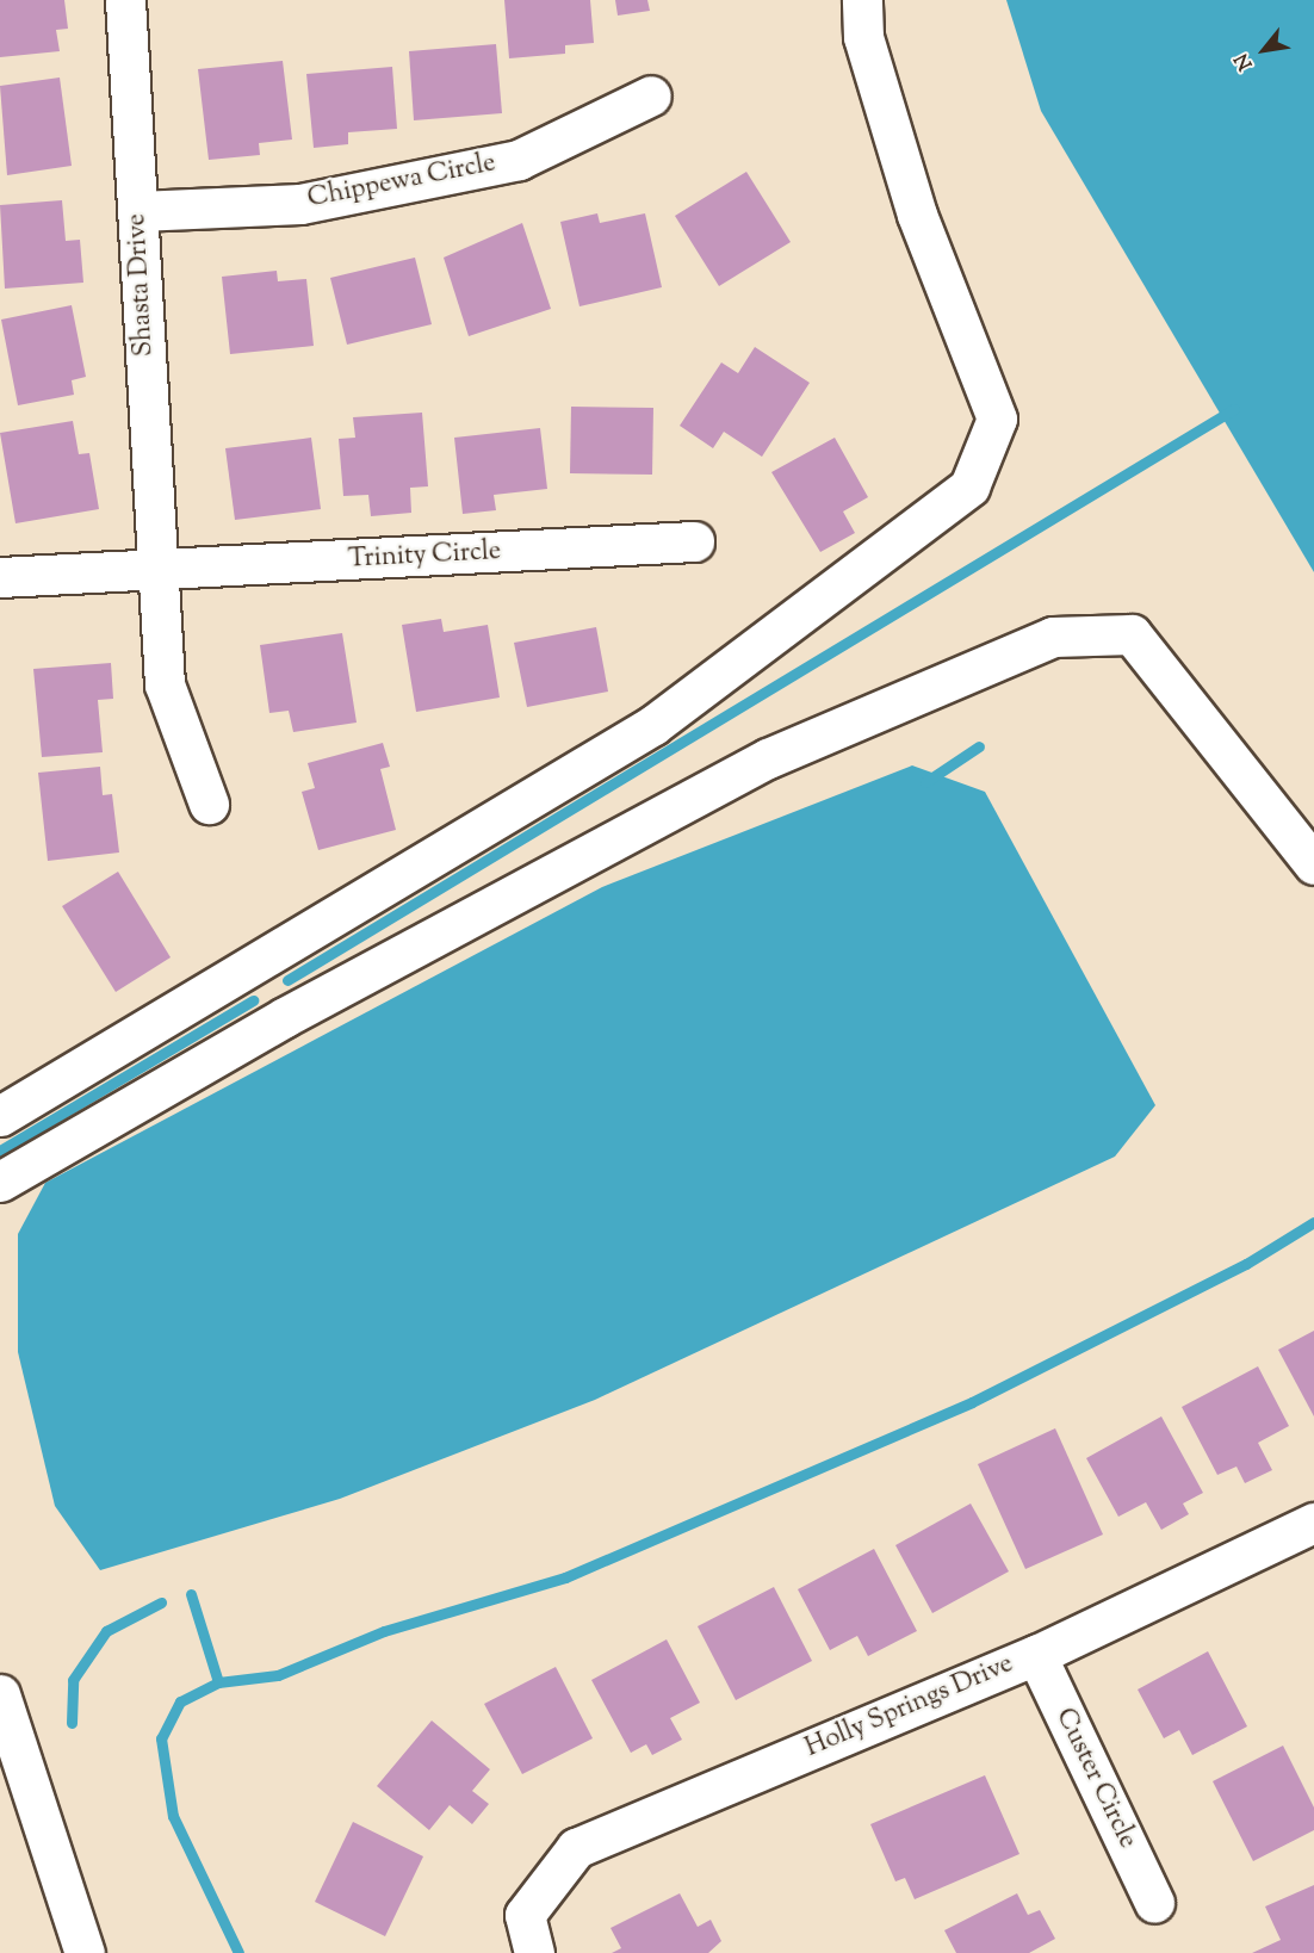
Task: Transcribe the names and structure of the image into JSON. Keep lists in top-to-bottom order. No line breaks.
{"streets":{"street":["Chippewa Circle","Shasta Drive","Trinity Circle","Holly Springs Drive","Custer Circle"]},"crossings":[["Chippewa Circle","Shasta Drive"],["Shasta Drive","Trinity Circle"],["Holly Springs Drive","Custer Circle"]],"north":"bottom left"}
